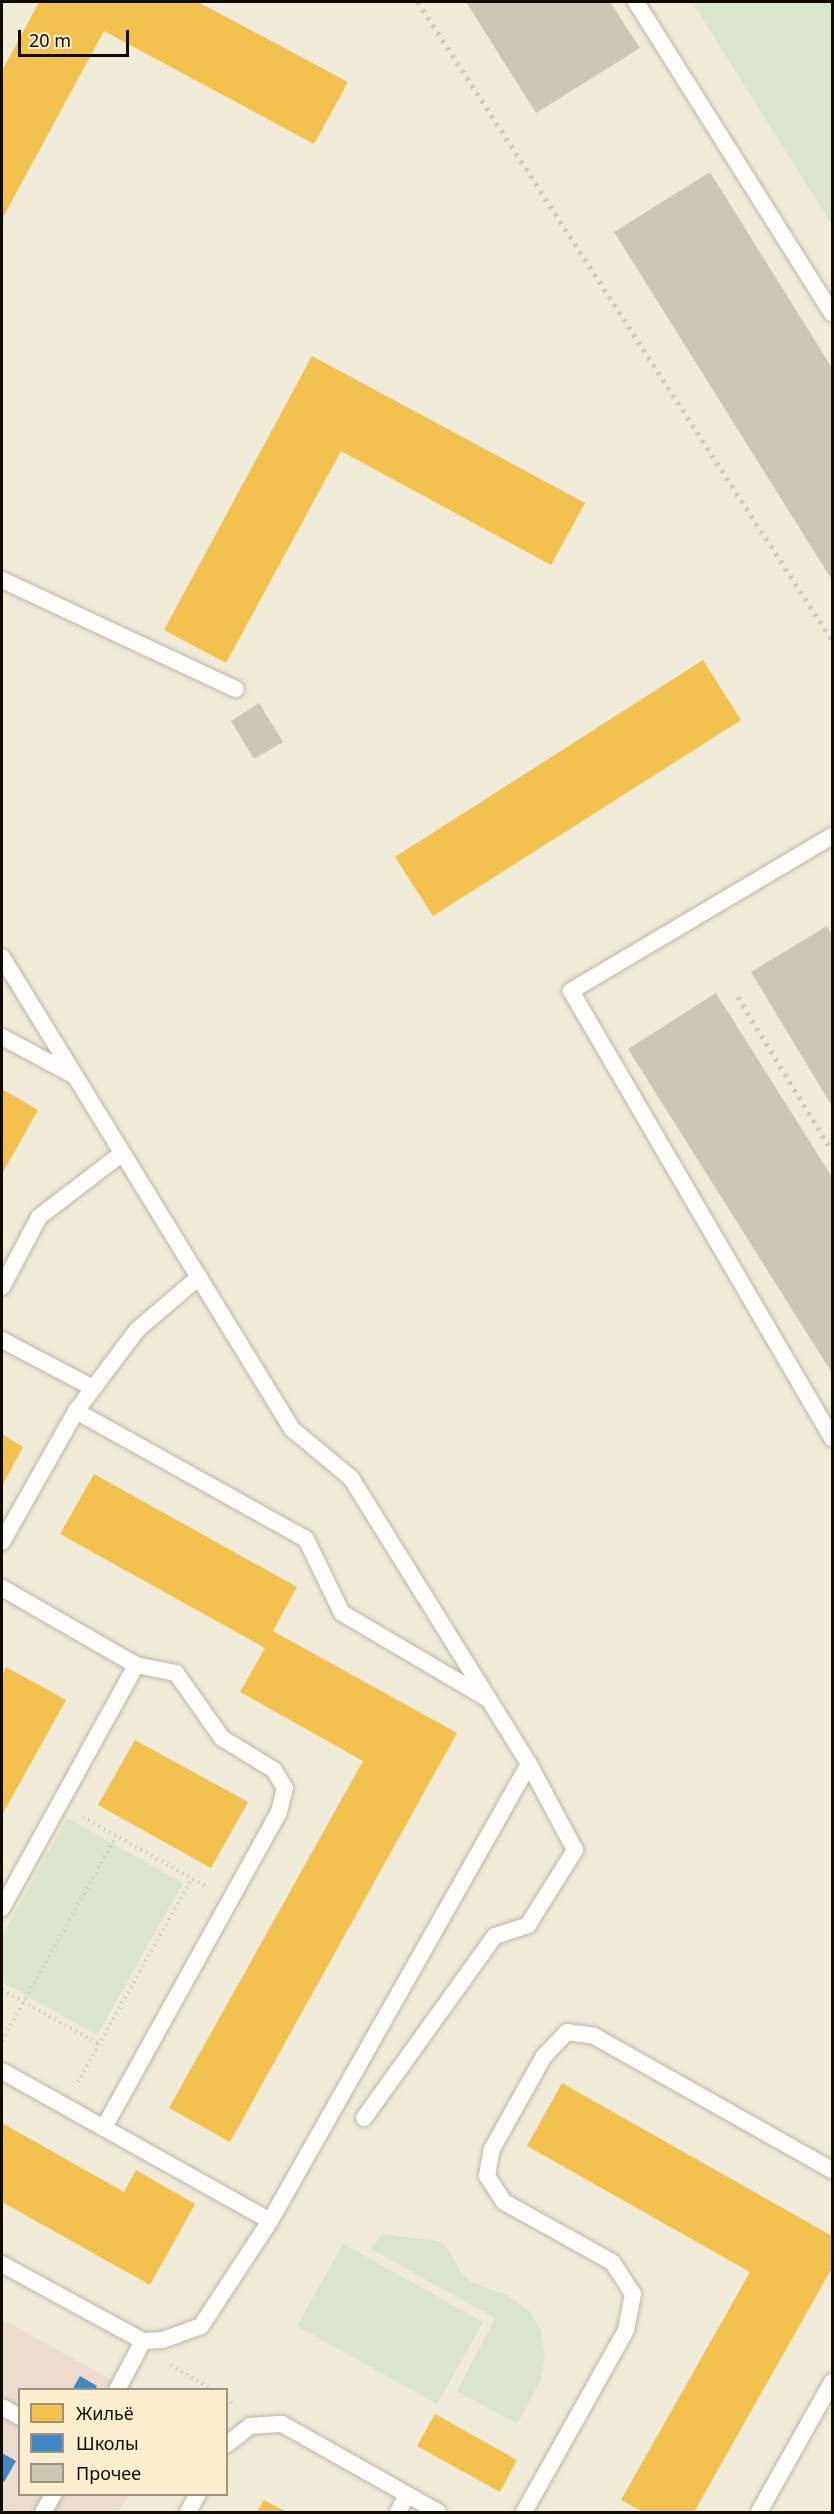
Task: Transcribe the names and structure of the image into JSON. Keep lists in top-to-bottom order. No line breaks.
{"legend":["Жильё","Школы","Прочее"],"scale_bar":"20 m"}
